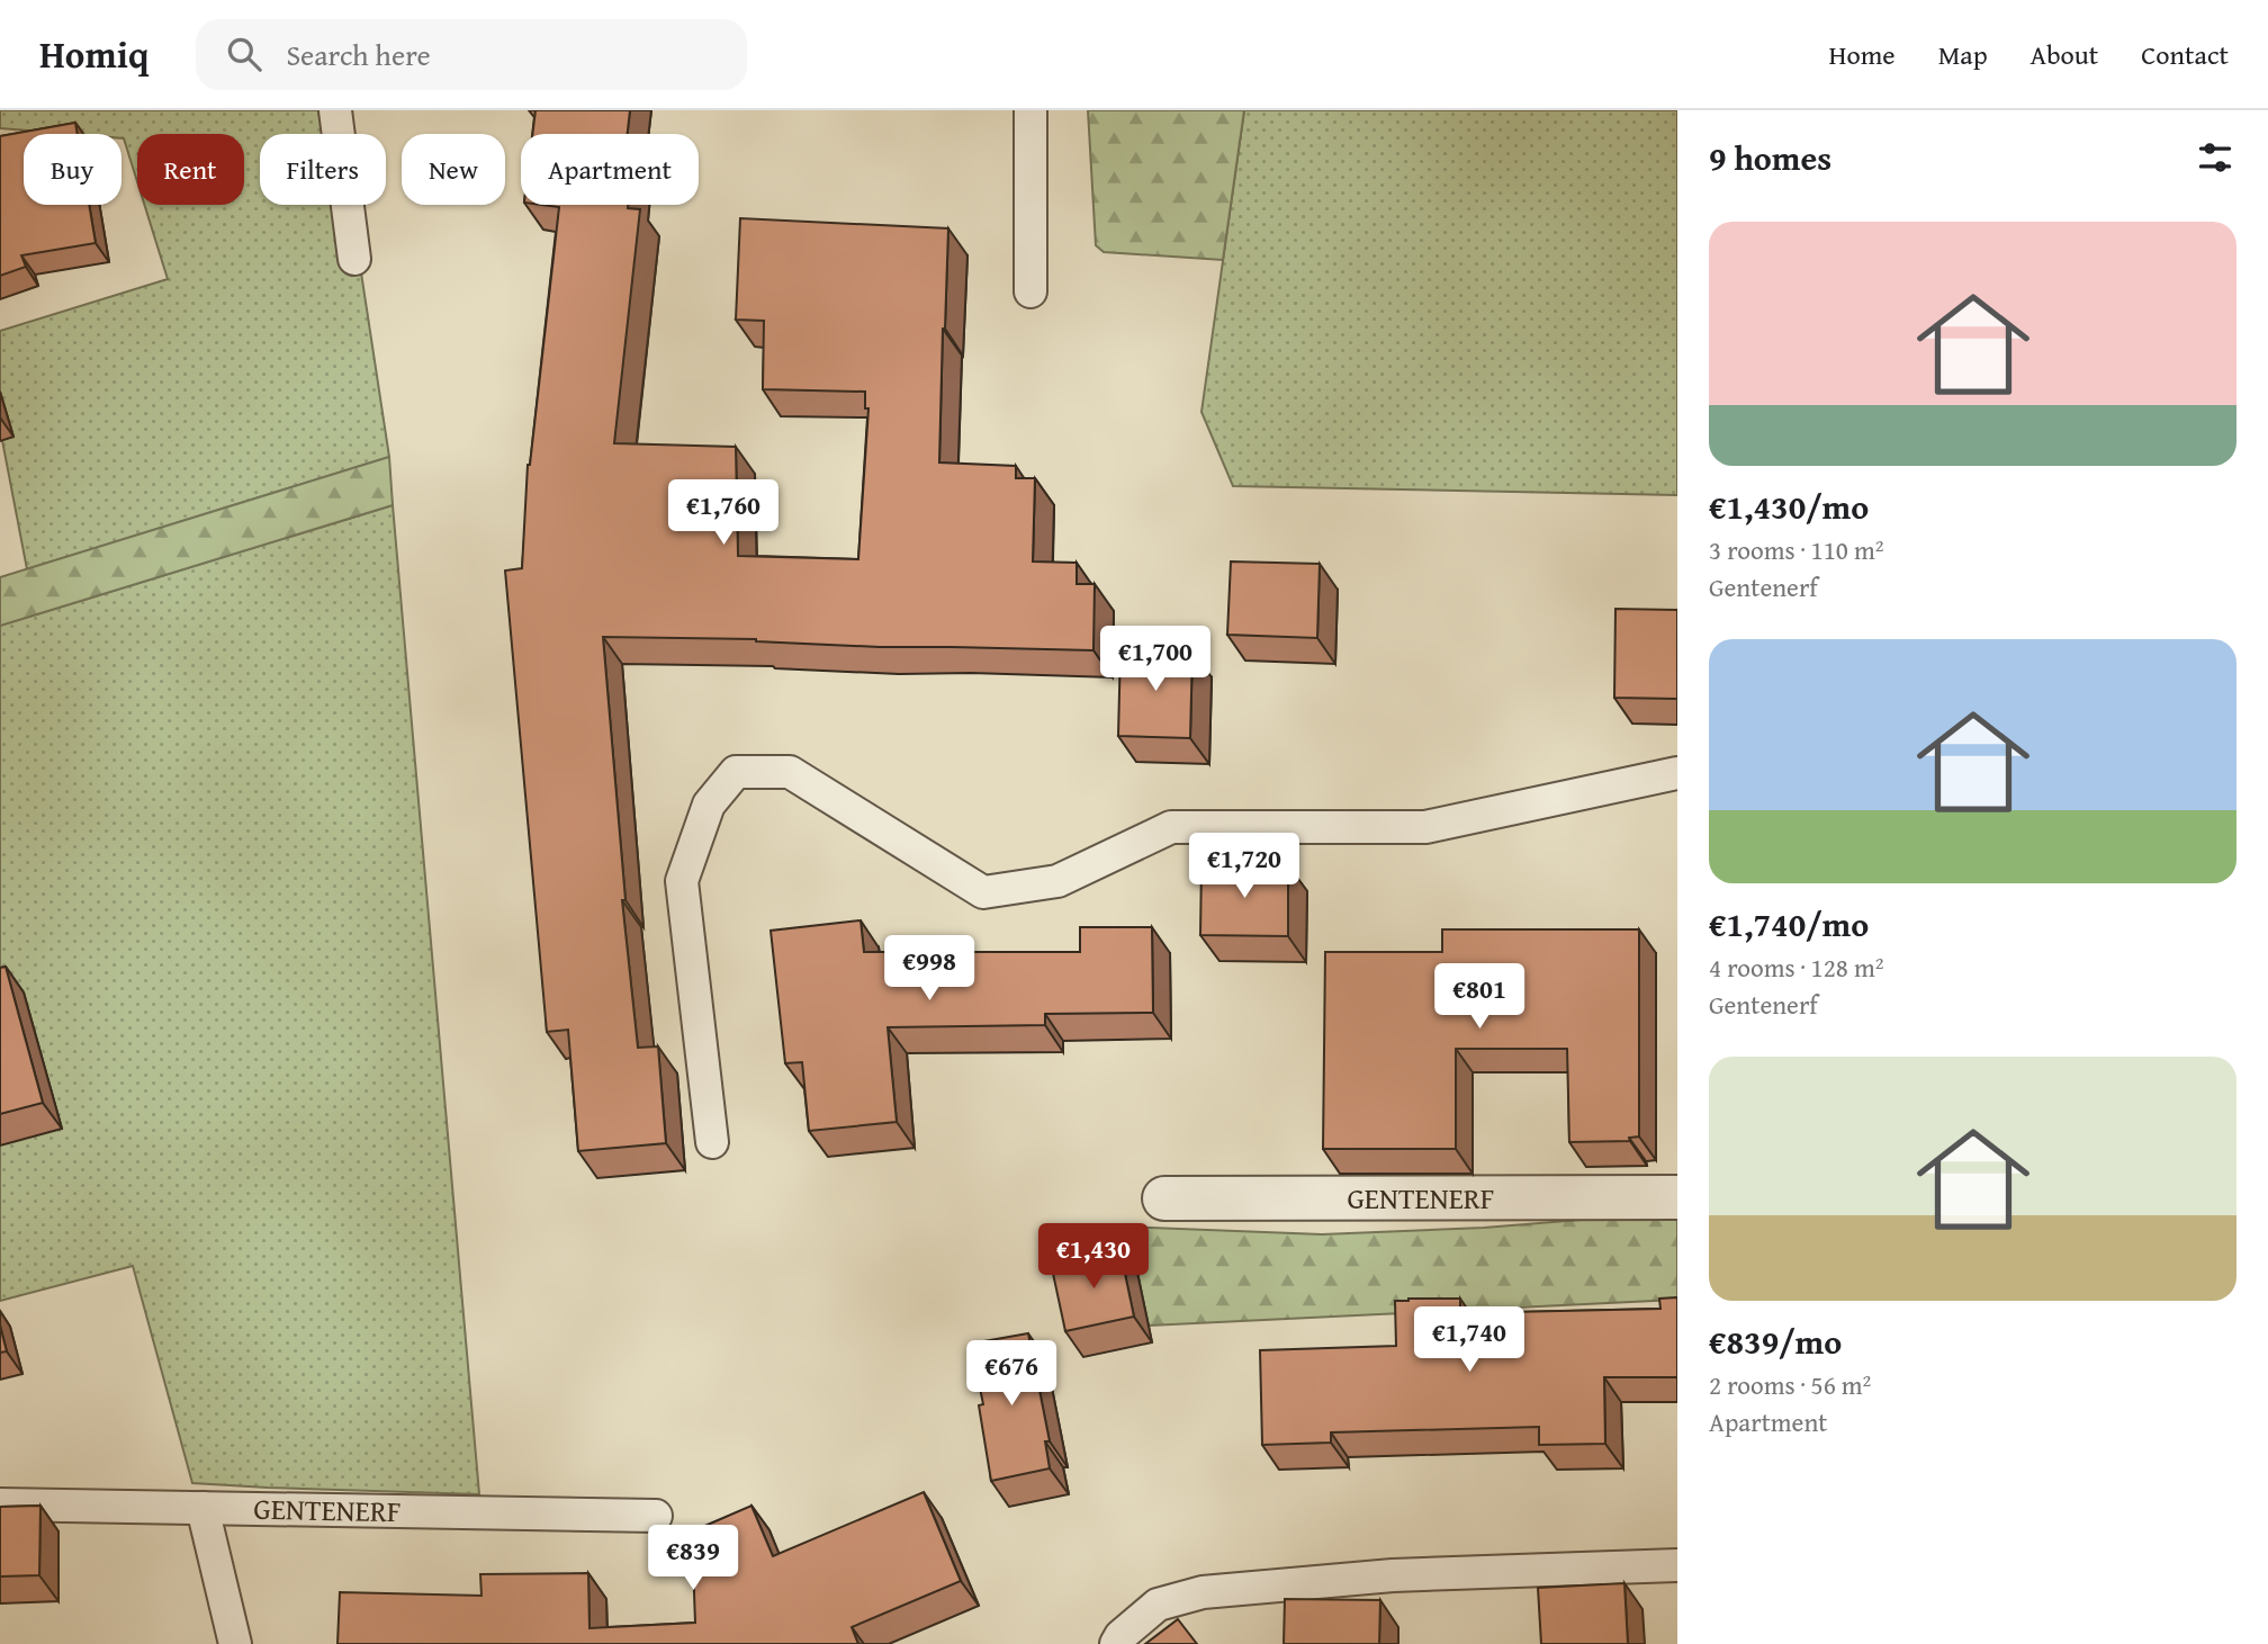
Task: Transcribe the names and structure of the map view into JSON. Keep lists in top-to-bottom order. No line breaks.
{"streets":{"street":["GENTENERF"]},"page":{"header":"Homiq","search":"Search here","nav":["Home","Map","About","Contact"],"heading":"9 homes","chip":["Buy","Rent","Filters","New","Apartment"],"list":[{"name":"€1,430/mo","note":"3 rooms · 110 m² · Gentenerf"},{"name":"€1,740/mo","note":"4 rooms · 128 m² · Gentenerf"},{"name":"€839/mo","note":"2 rooms · 56 m² · Apartment"}],"price":["€1,760","€1,700","€1,720","€998","€801","€1,430","€1,740","€676","€839"]}}
